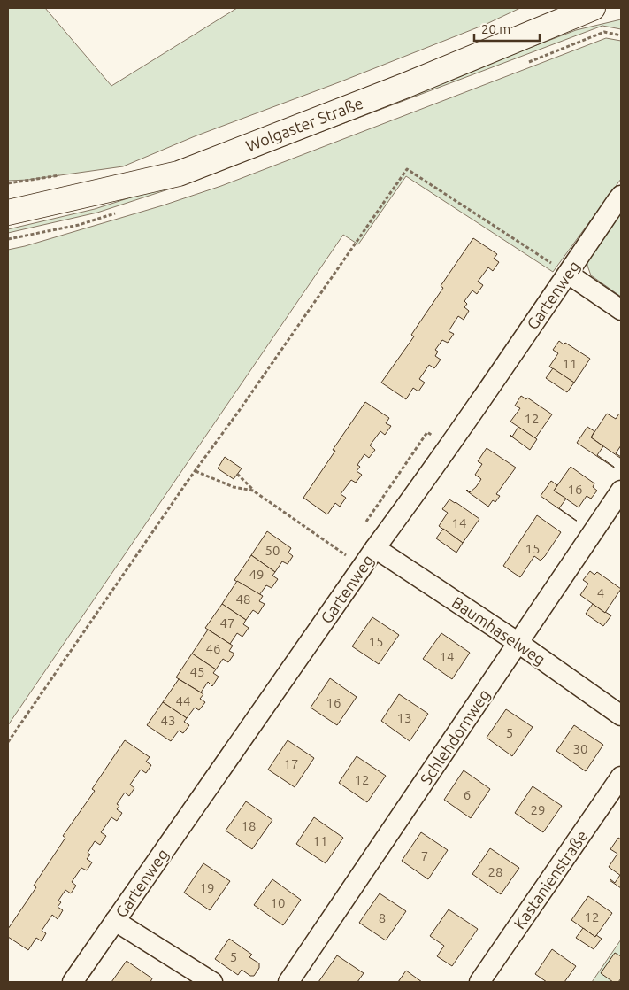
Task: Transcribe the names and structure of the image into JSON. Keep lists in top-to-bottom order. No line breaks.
{"streets":{"main road":["Wolgaster Straße"],"street":["Gartenweg","Baumhaselweg","Schlehdornweg","Kastanienstraße"]},"crossings":[["Gartenweg","Baumhaselweg"],["Baumhaselweg","Schlehdornweg"]],"house_numbers":["11","12","16","14","15","50","49","4","48","47","15","46","14","45","44","16","13","43","5","30","17","12","6","29","18","11","7","28","19","10","12","8","5"],"scale_bar":"20 m"}
